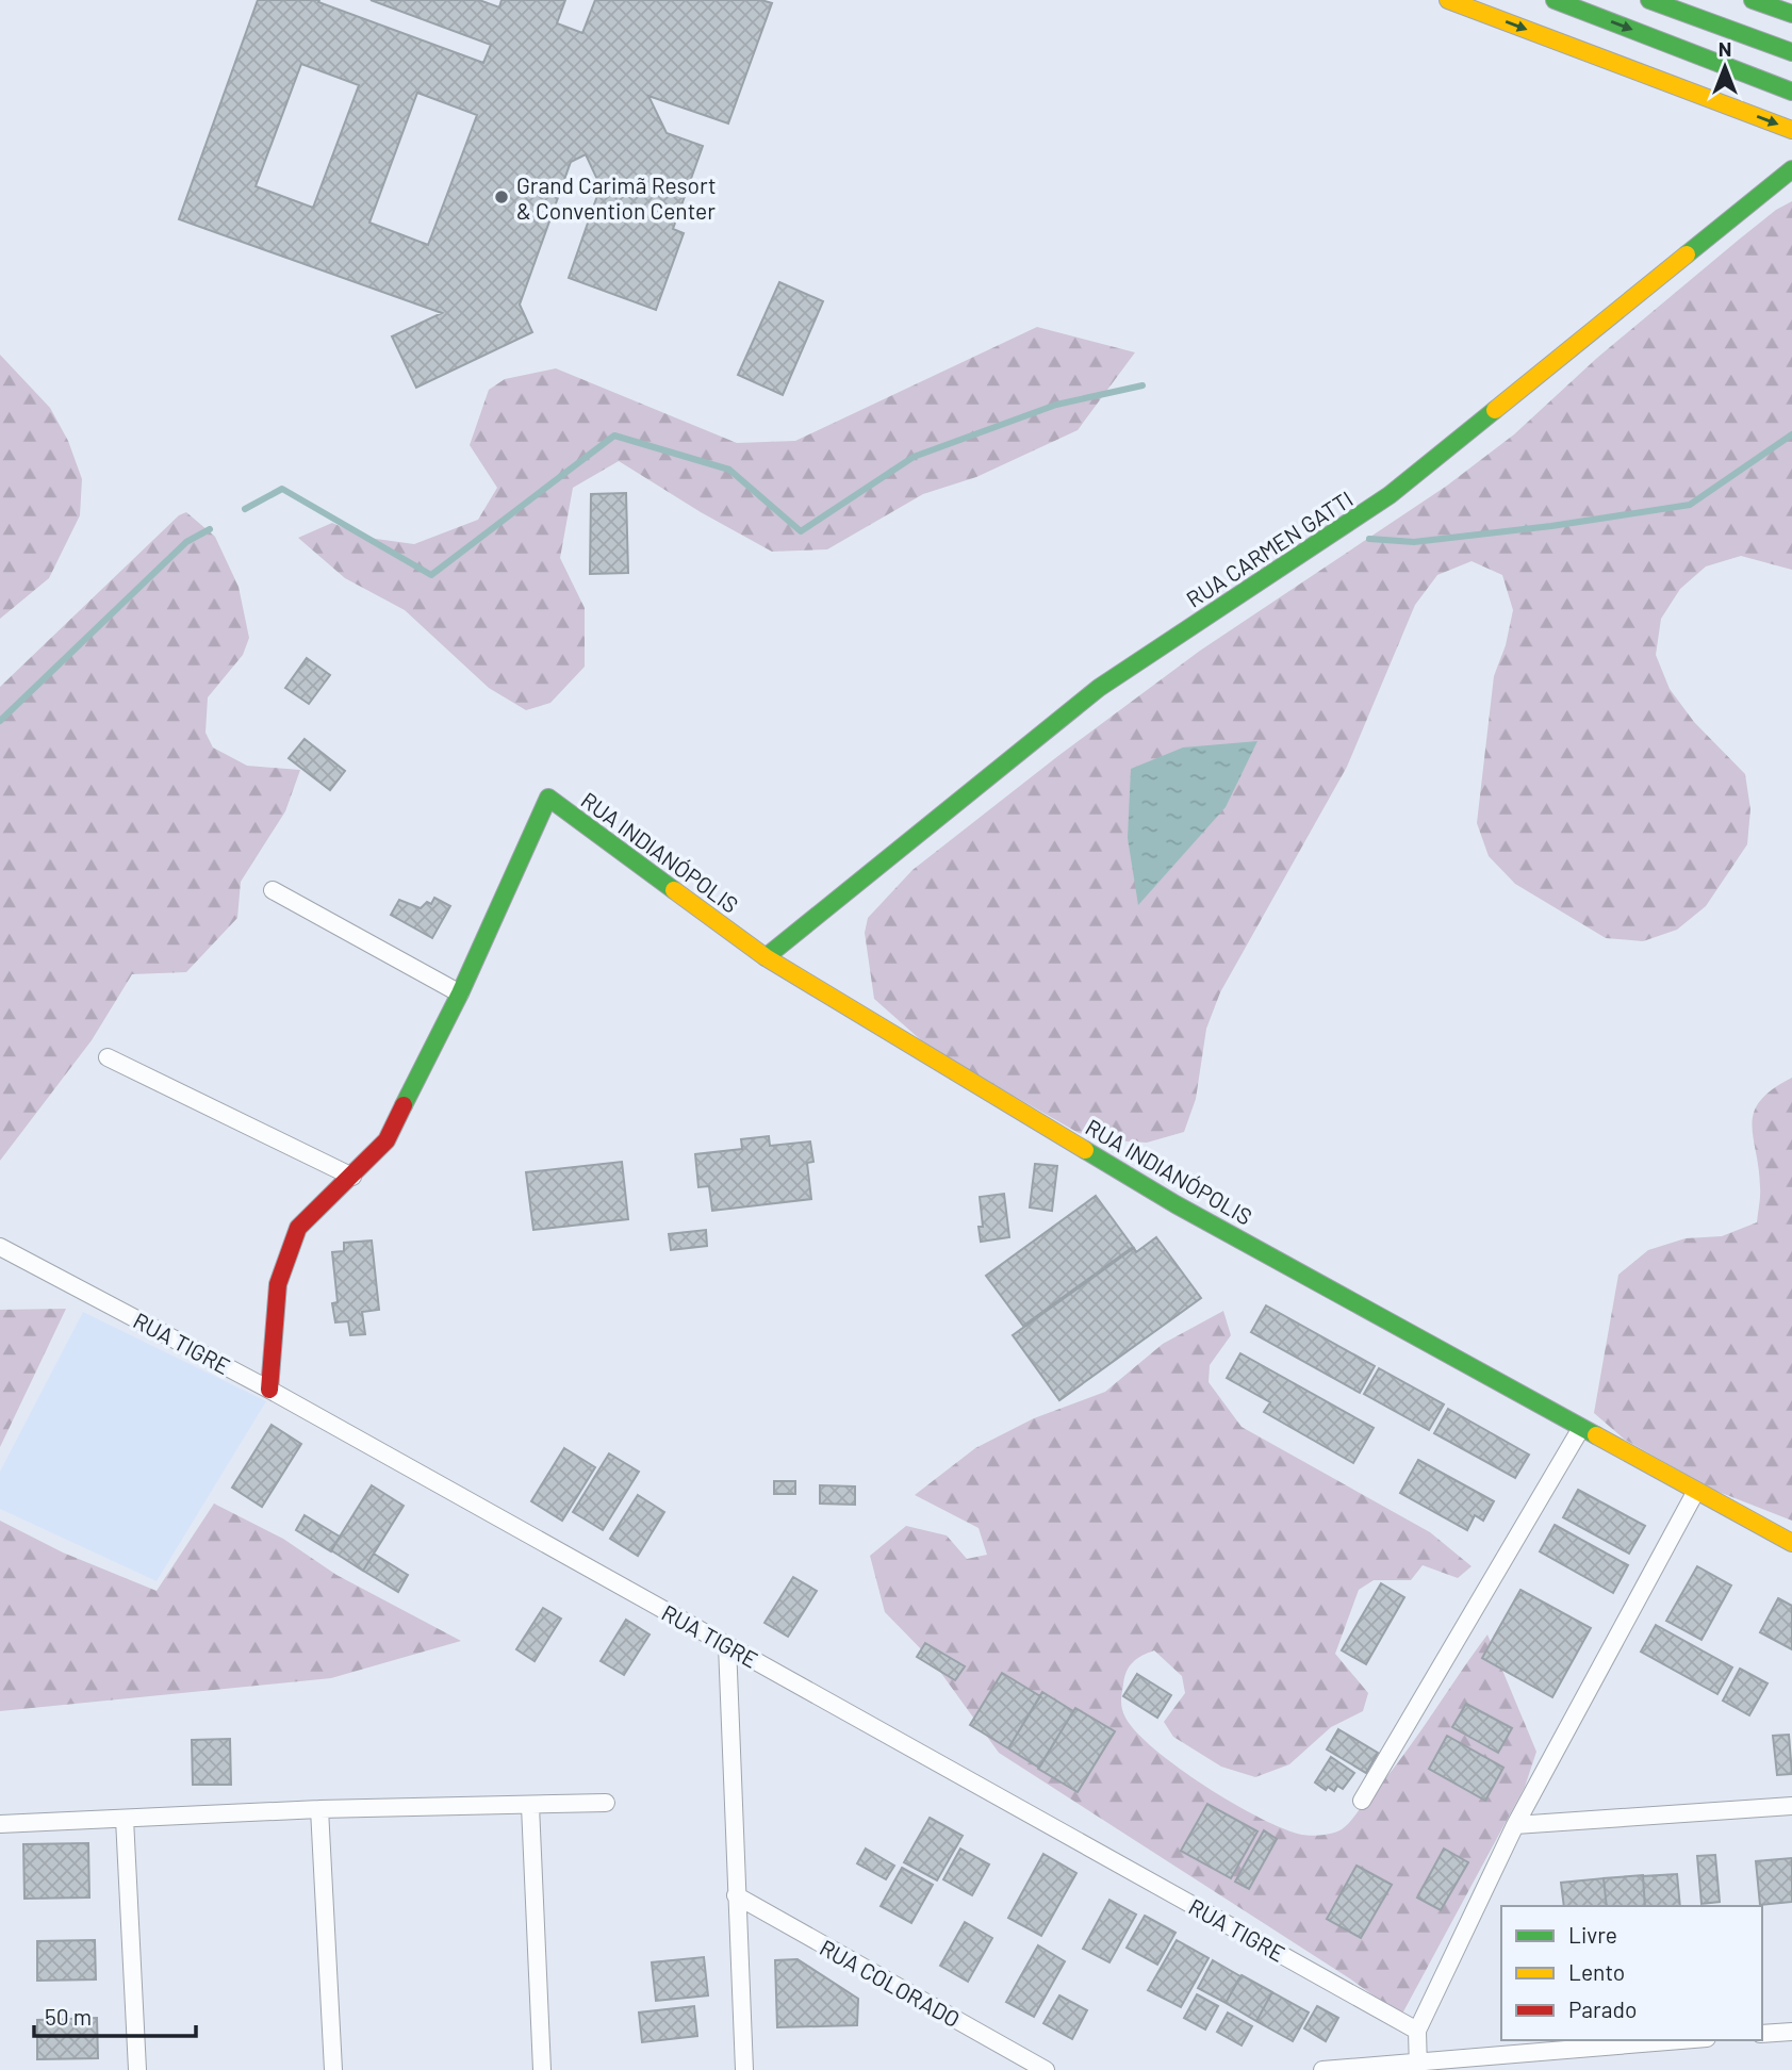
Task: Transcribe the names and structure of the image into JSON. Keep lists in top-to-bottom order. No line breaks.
{"streets":{"main road":["RUA CARMEN GATTI","RUA INDIANÓPOLIS"],"street":["RUA TIGRE","RUA COLORADO"]},"crossings":[["RUA CARMEN GATTI","RUA INDIANÓPOLIS"]],"places":["Grand Carimã Resort & Convention Center"],"legend":["Livre","Lento","Parado"],"scale_bar":"50 m","north":"top"}
